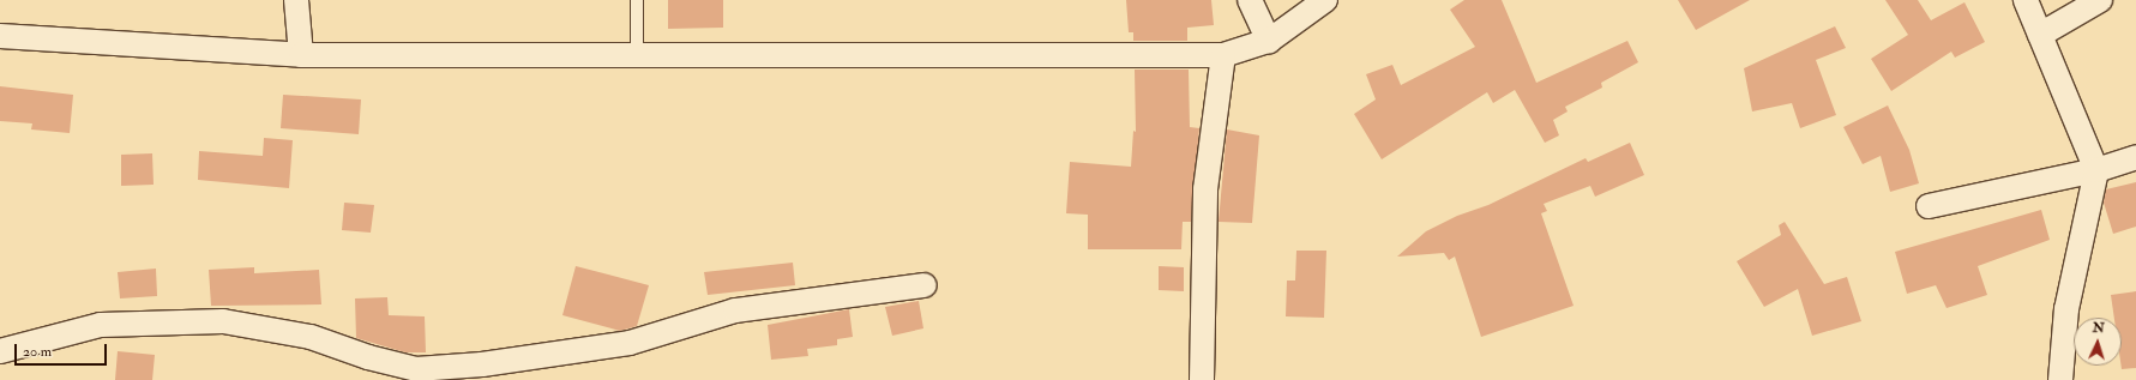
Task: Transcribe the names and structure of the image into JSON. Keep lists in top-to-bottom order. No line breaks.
{"scale_bar":"20 m","north":"top"}
